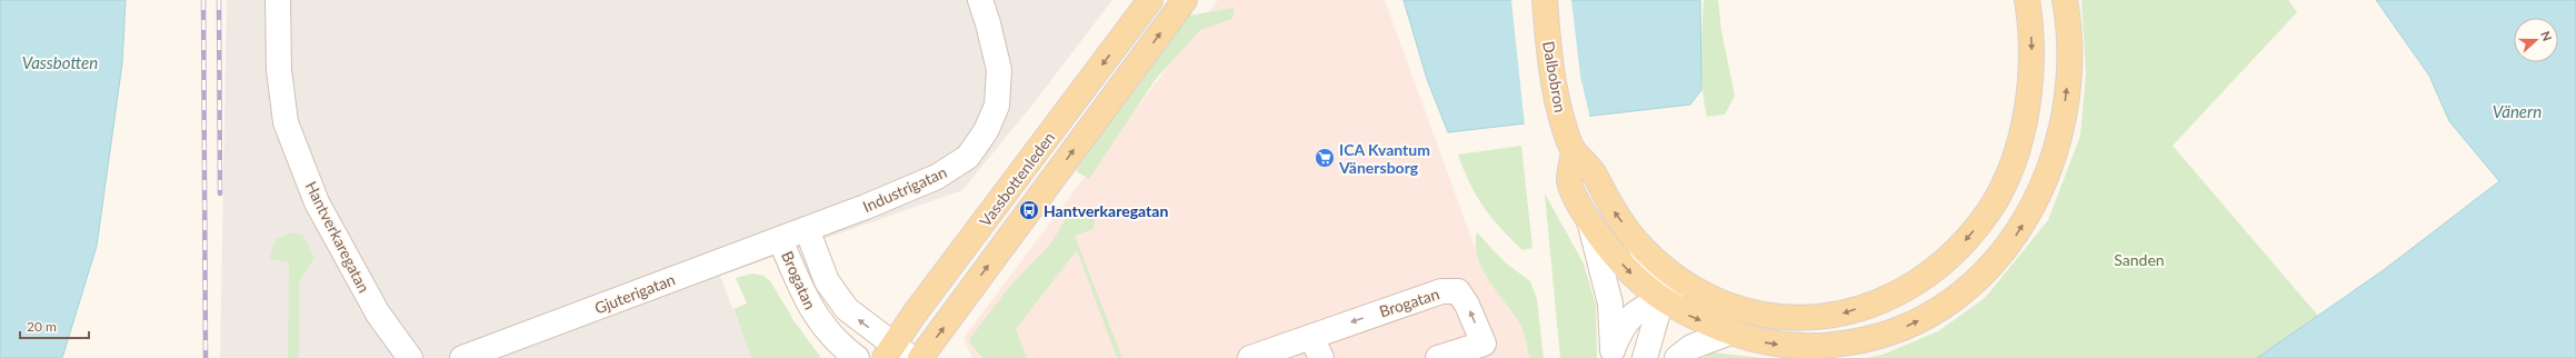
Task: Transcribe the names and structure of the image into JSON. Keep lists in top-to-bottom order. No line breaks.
{"streets":{"main road":["Dalbobron","Vassbottenleden"],"street":["Industrigatan","Hantverkaregatan","Brogatan","Gjuterigatan"]},"crossings":[["Vassbottenleden","Brogatan"],["Industrigatan","Brogatan"],["Industrigatan","Gjuterigatan"],["Brogatan","Gjuterigatan"]],"water":["Vassbotten","Vänern"],"parks":["Sanden"],"places":{"supermarket":["ICA Kvantum Vänersborg"],"bus stop":["Hantverkaregatan"]},"scale_bar":"20 m","north":"right"}
